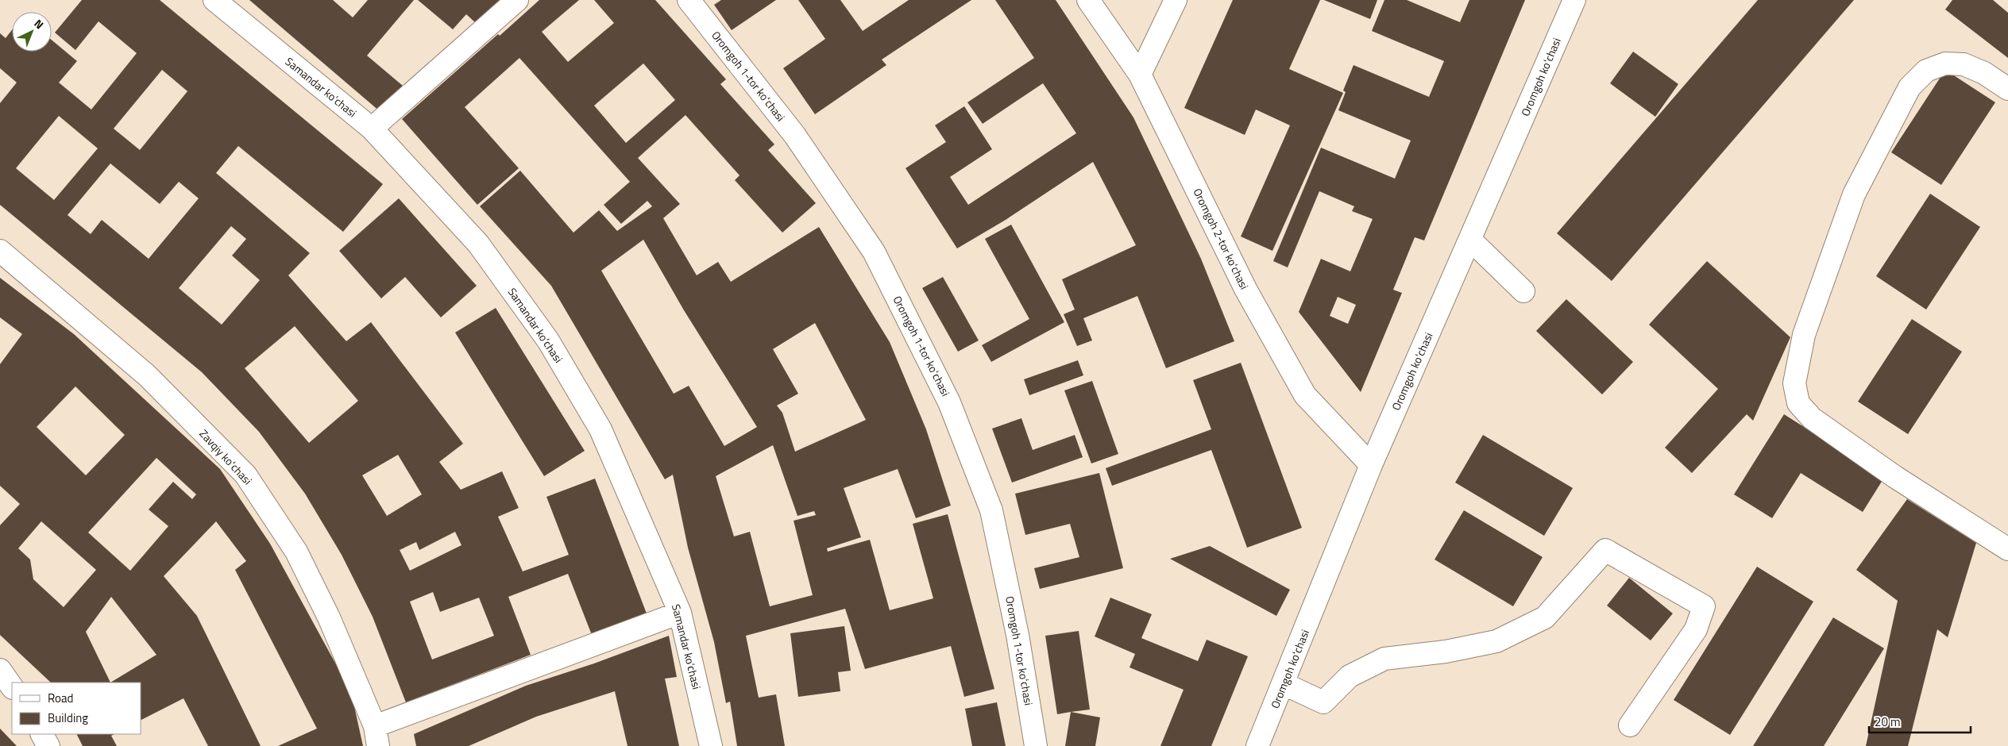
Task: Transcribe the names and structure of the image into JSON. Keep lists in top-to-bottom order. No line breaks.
{"streets":{"street":["Oromgoh 1-tor koʻchasi","Oromgoh koʻchasi","Samandar ko‘chasi","Oromgoh 2-tor koʻchasi","Zavqiy koʻchasi"]},"crossings":[["Oromgoh koʻchasi","Oromgoh 2-tor koʻchasi"]],"legend":["Road","Building"],"scale_bar":"20 m","north":"top right"}
